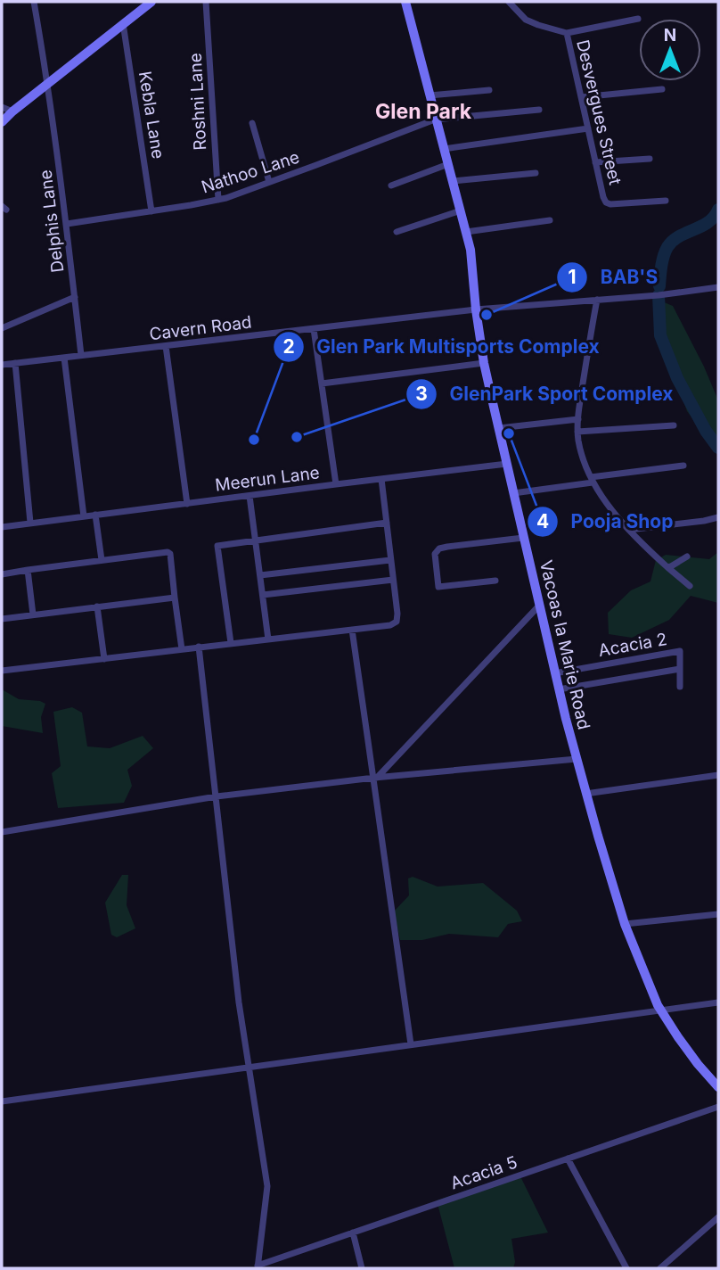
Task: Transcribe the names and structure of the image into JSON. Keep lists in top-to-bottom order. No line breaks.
{"streets":{"main road":["Vacoas la Marie Road"],"street":["Roshni Lane","Desvergues Street","Kebla Lane","Nathoo Lane","Delphis Lane","Cavern Road","Meerun Lane","Acacia 2","Acacia 5"]},"crossings":[["Roshni Lane","Nathoo Lane"],["Kebla Lane","Nathoo Lane"],["Nathoo Lane","Delphis Lane"],["Nathoo Lane","Vacoas la Marie Road"],["Delphis Lane","Cavern Road"],["Cavern Road","Vacoas la Marie Road"],["Meerun Lane","Vacoas la Marie Road"],["Vacoas la Marie Road","Acacia 2"]],"districts":["Glen Park"],"places":["BAB'S","Pooja Shop","GlenPark Sport Complex","Glen Park Multisports Complex"],"north":"top"}
